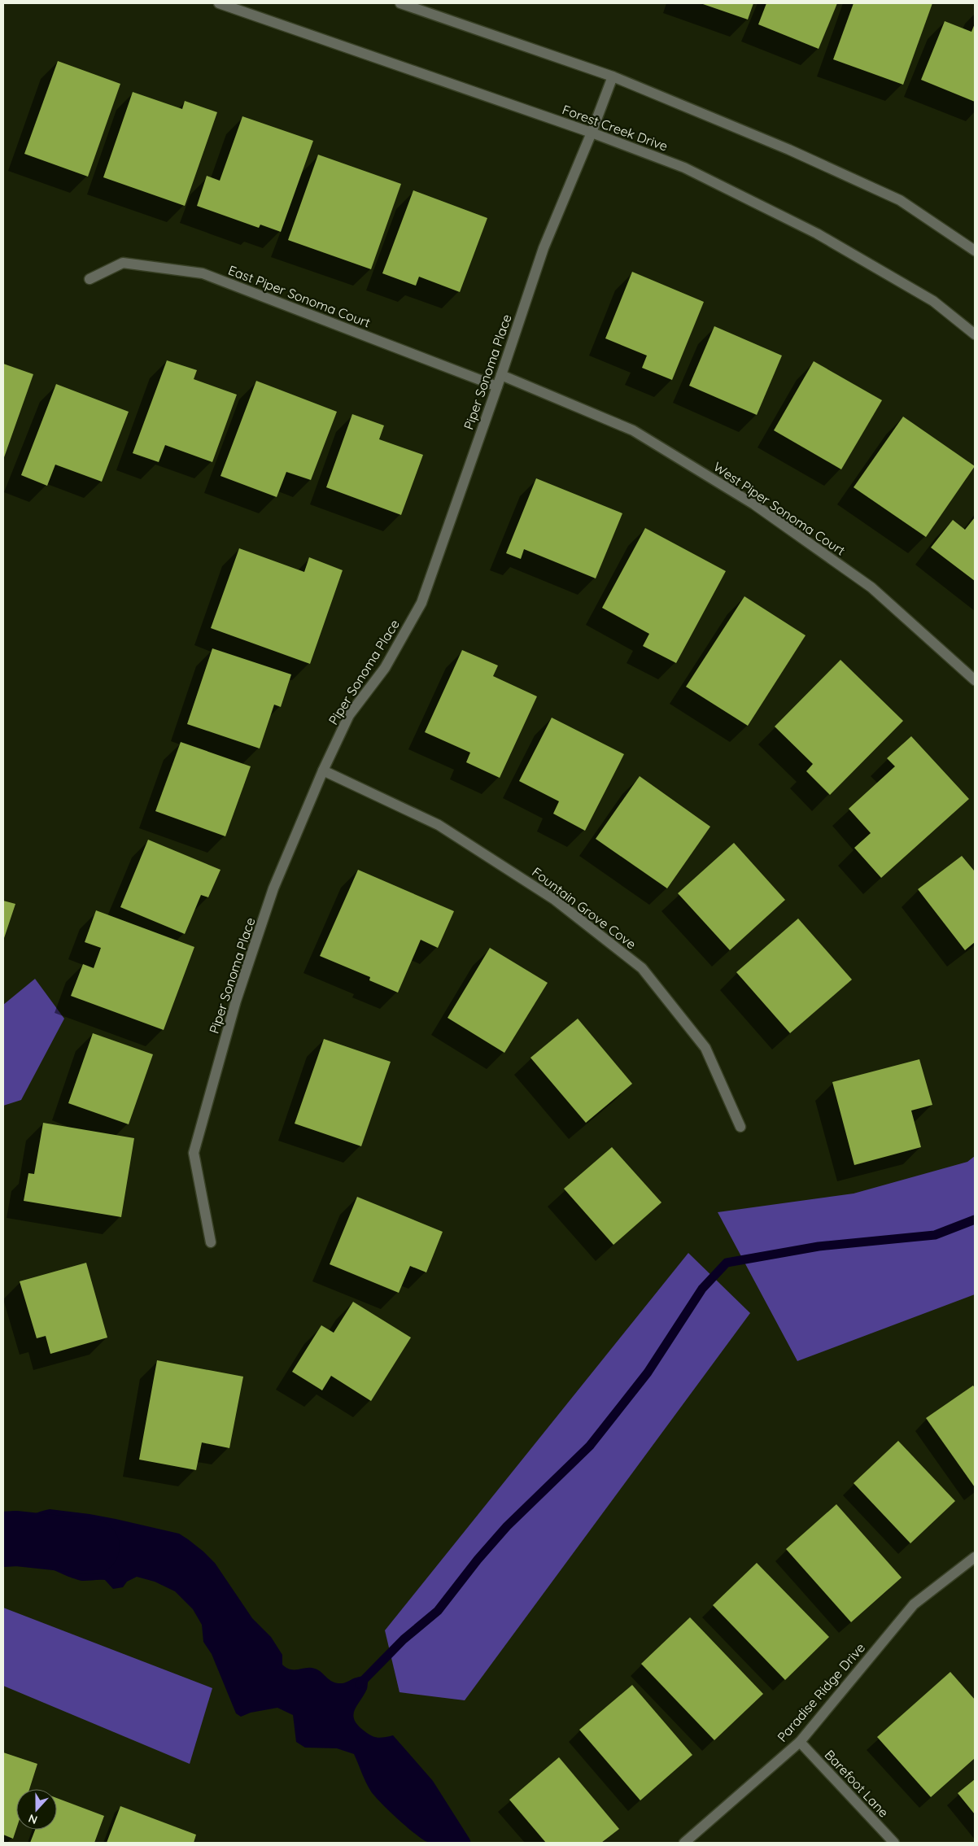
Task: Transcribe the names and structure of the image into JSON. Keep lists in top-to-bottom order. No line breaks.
{"streets":{"street":["Forest Creek Drive","East Piper Sonoma Court","Piper Sonoma Place","West Piper Sonoma Court","Fountain Grove Cove","Paradise Ridge Drive","Barefoot Lane"]},"crossings":[["Forest Creek Drive","Piper Sonoma Place"],["East Piper Sonoma Court","Piper Sonoma Place"],["Piper Sonoma Place","West Piper Sonoma Court"],["Piper Sonoma Place","Fountain Grove Cove"],["Paradise Ridge Drive","Barefoot Lane"]],"north":"bottom"}
